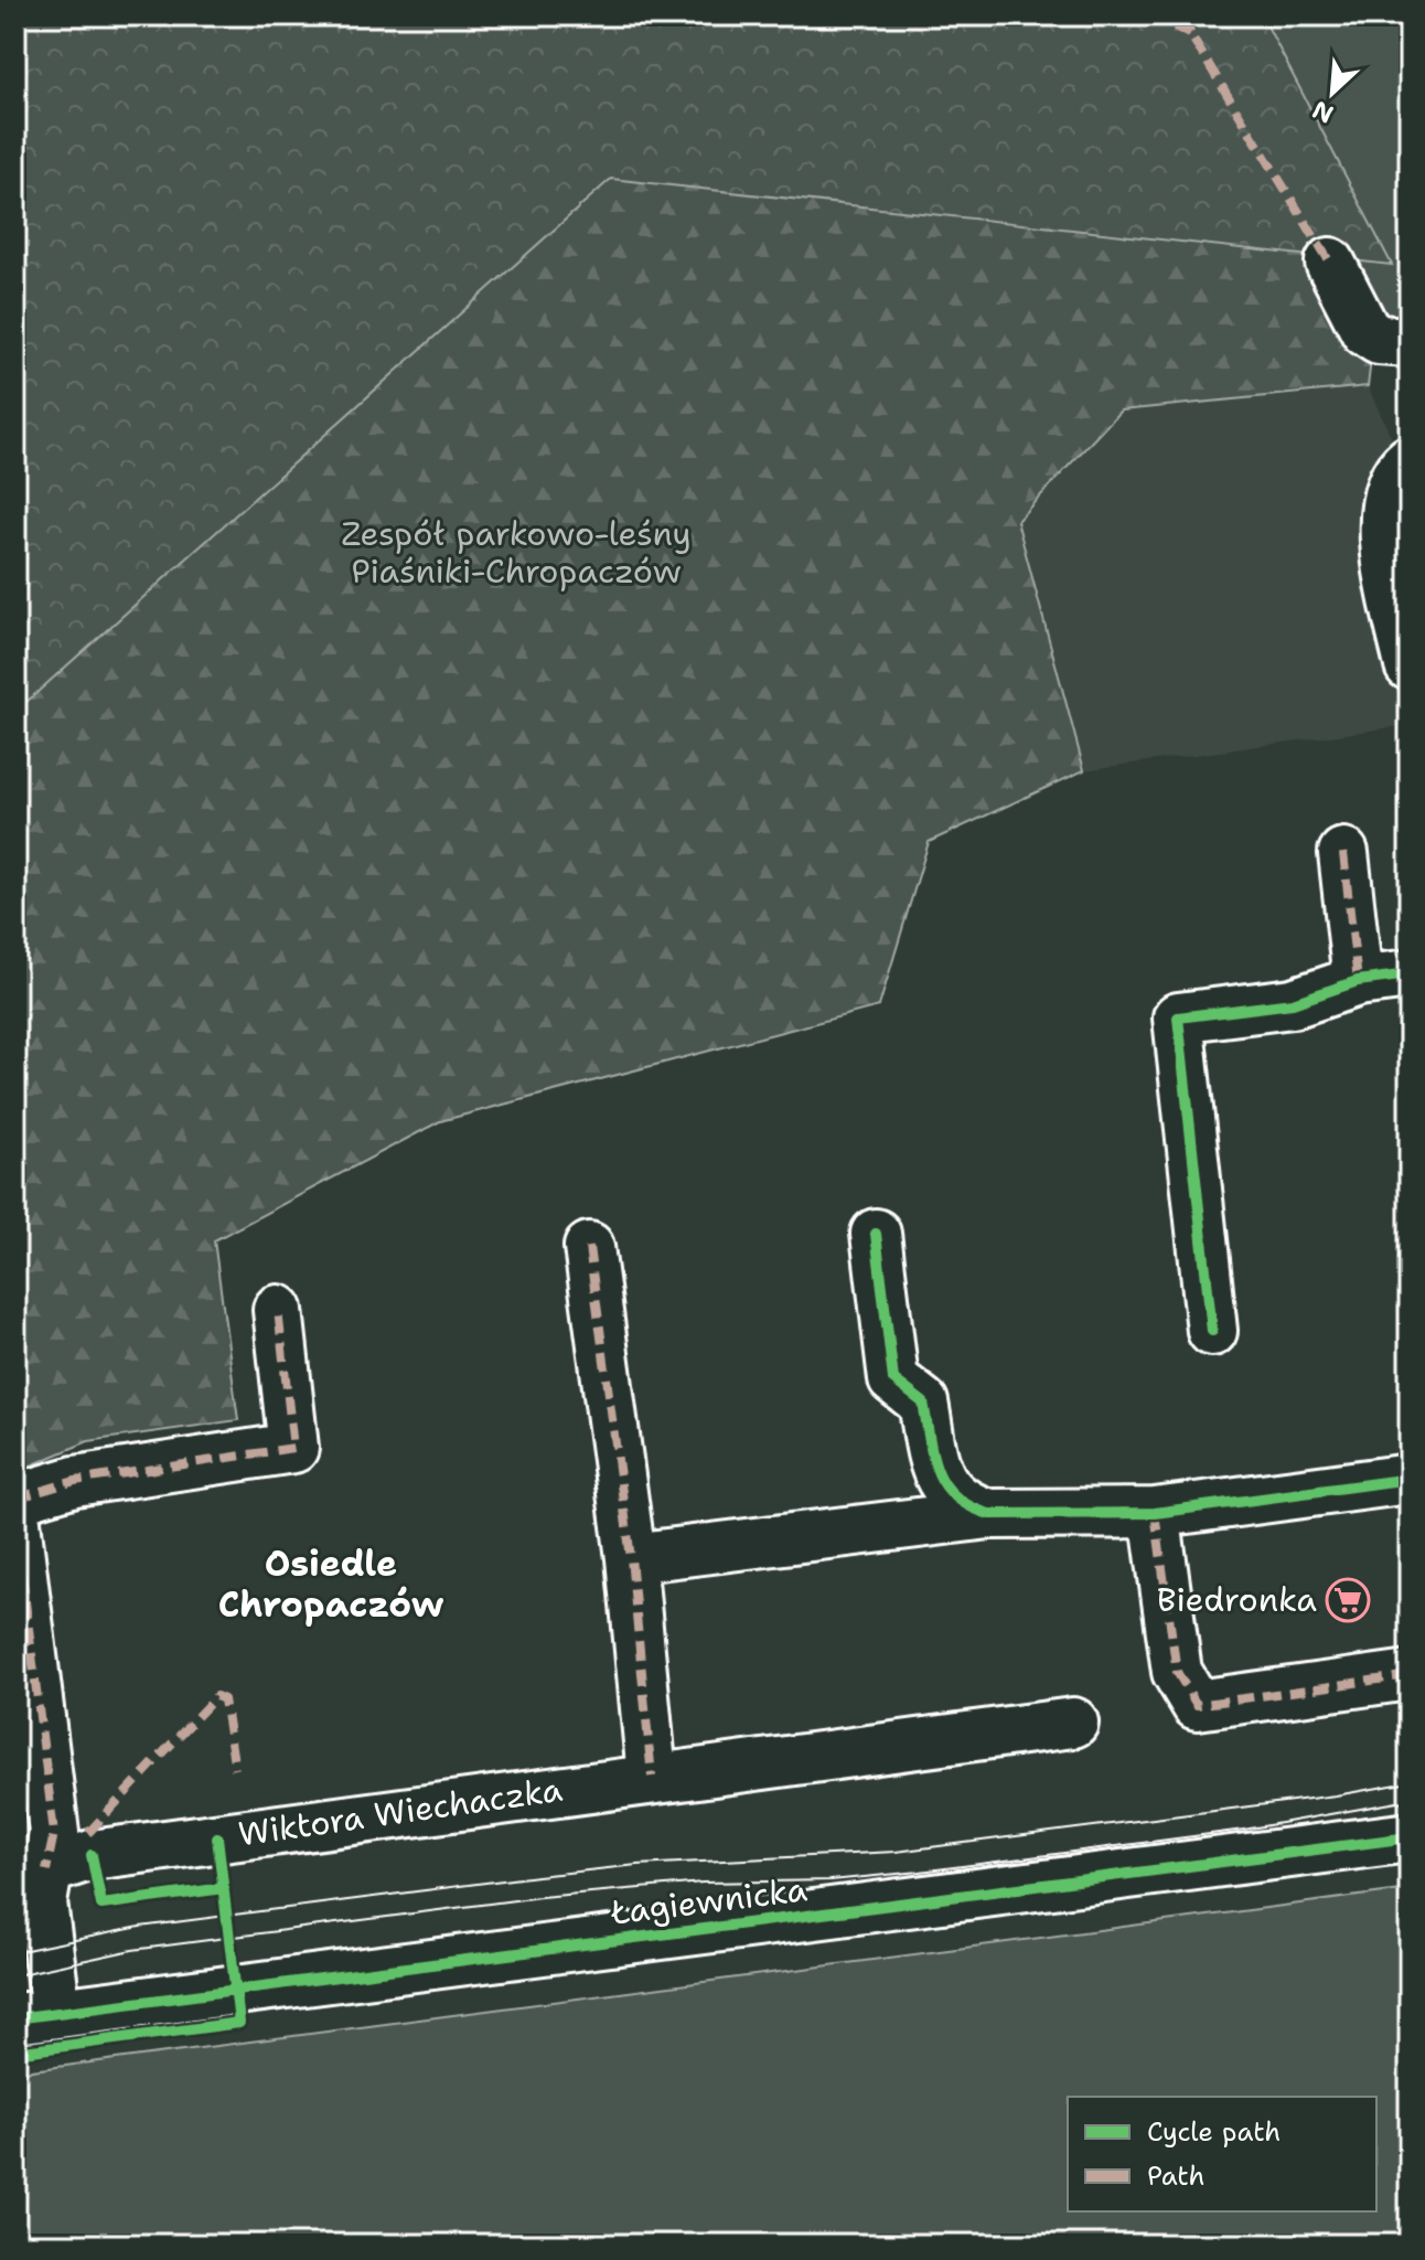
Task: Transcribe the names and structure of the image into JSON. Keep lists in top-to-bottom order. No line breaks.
{"streets":{"street":["Wiktora Wiechaczka","Łagiewnicka"]},"districts":["Osiedle Chropaczów"],"parks":["Zespół parkowo-leśny Piaśniki-Chropaczów"],"places":{"supermarket":["Biedronka"]},"legend":["Cycle path","Path"],"north":"bottom left"}
